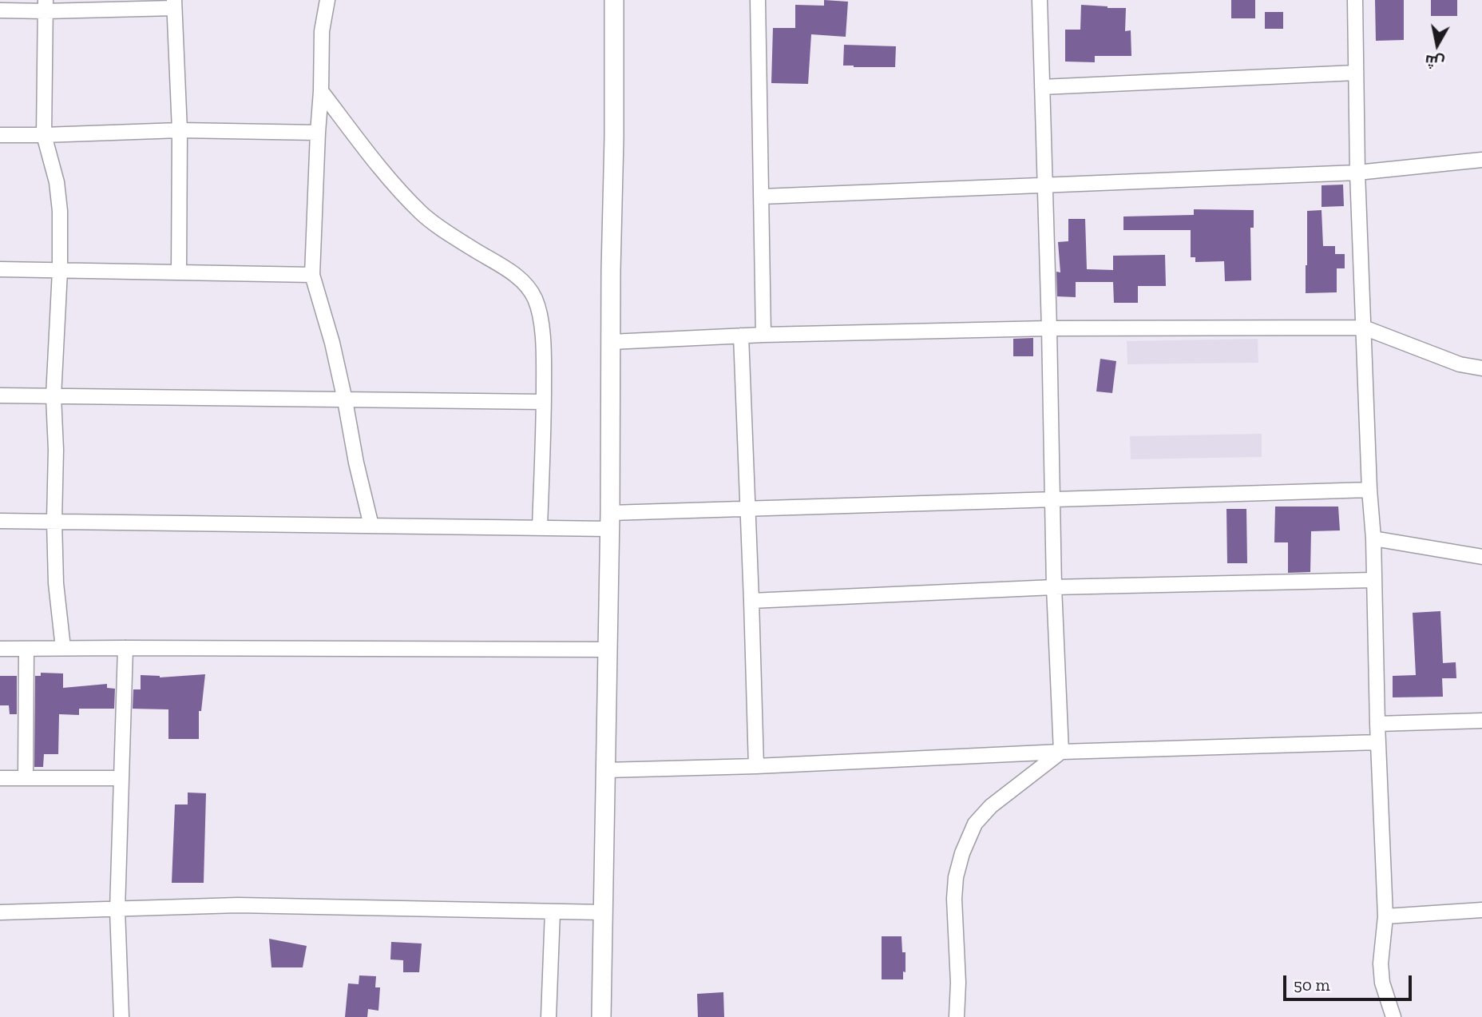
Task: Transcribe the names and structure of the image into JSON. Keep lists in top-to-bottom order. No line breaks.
{"scale_bar":"50 m","north":"bottom"}
